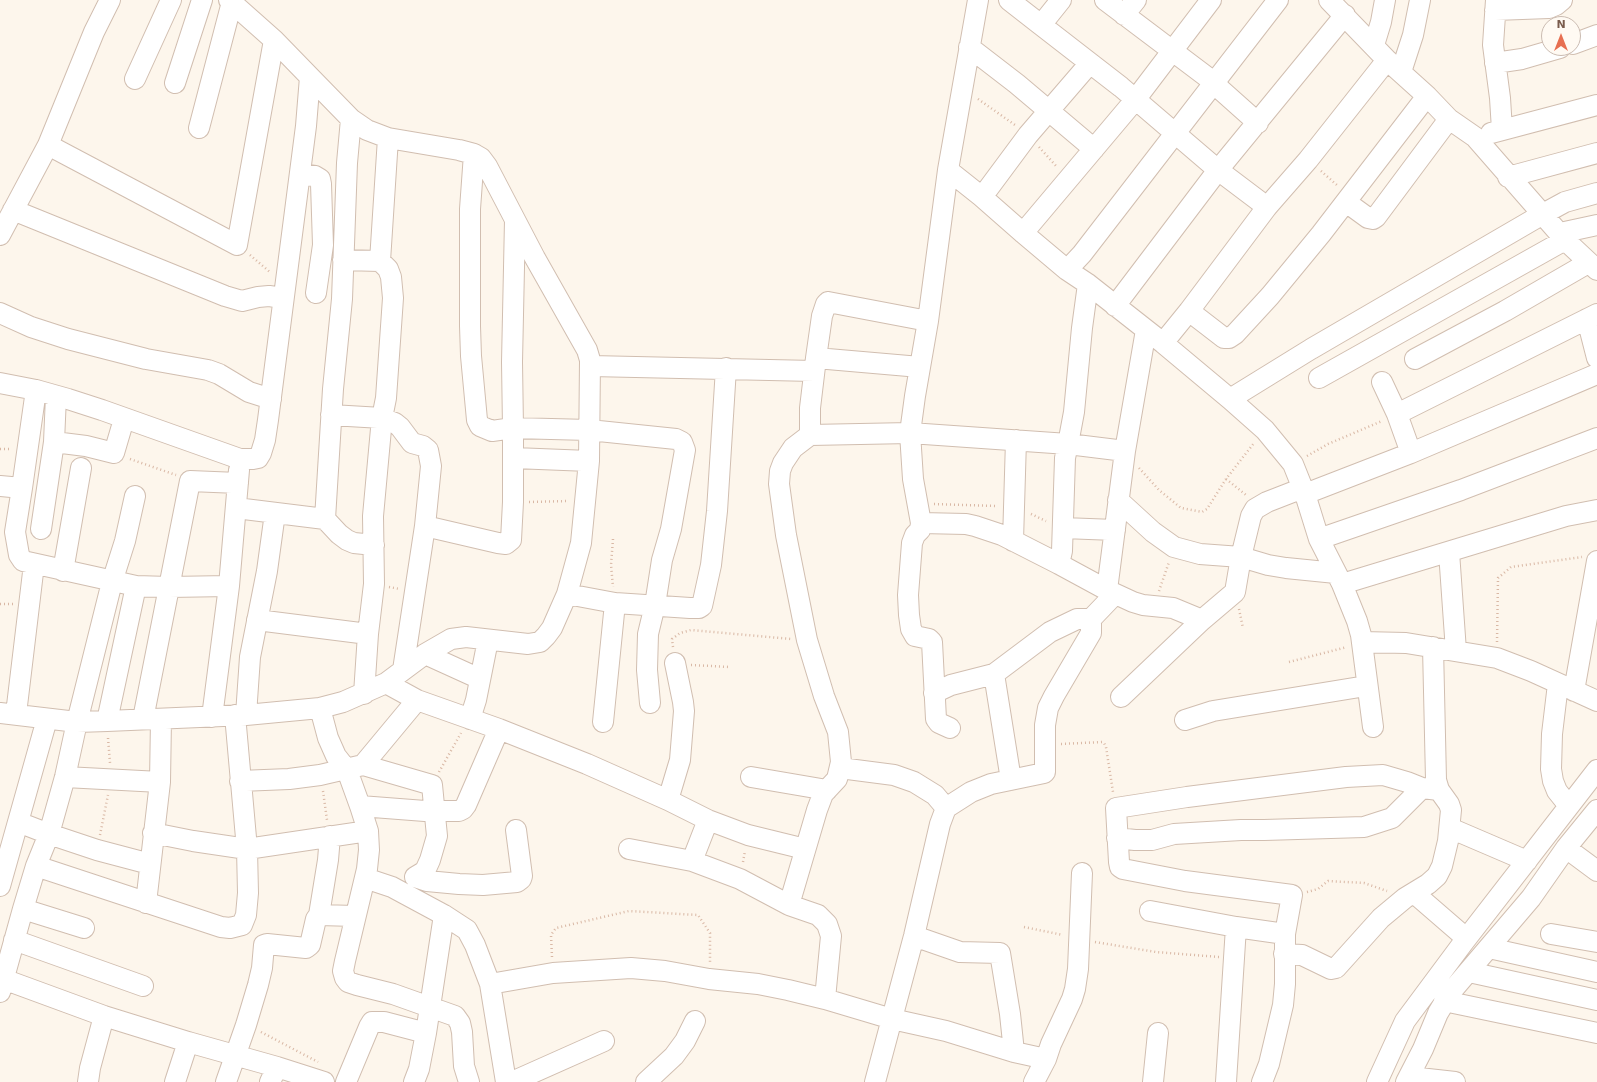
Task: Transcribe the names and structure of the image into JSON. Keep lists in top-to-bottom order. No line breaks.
{"north":"top"}
